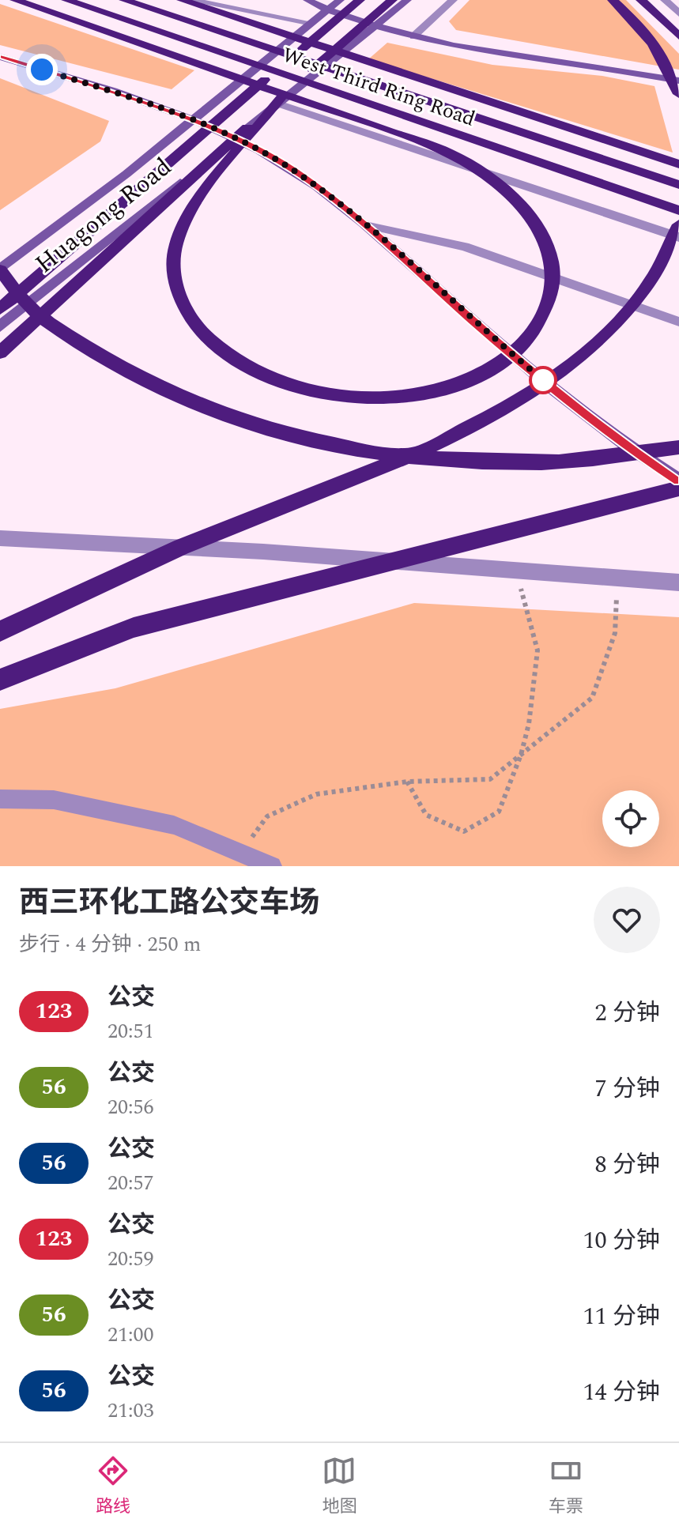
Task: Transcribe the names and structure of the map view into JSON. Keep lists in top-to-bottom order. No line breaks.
{"streets":{"highway":["West Third Ring Road"],"main road":["Huagong Road"]},"lines":["bus line 123"],"page":{"heading":["西三环化工路公交车场","步行 · 4 分钟 · 250 m"],"list":[{"mark":"123","name":"公交","note":"20:51","value":"2 分钟"},{"mark":"56","name":"公交","note":"20:56","value":"7 分钟"},{"mark":"56","name":"公交","note":"20:57","value":"8 分钟"},{"mark":"123","name":"公交","note":"20:59","value":"10 分钟"},{"mark":"56","name":"公交","note":"21:00","value":"11 分钟"},{"mark":"56","name":"公交","note":"21:03","value":"14 分钟"}],"tabs":["路线","地图","车票"]}}
